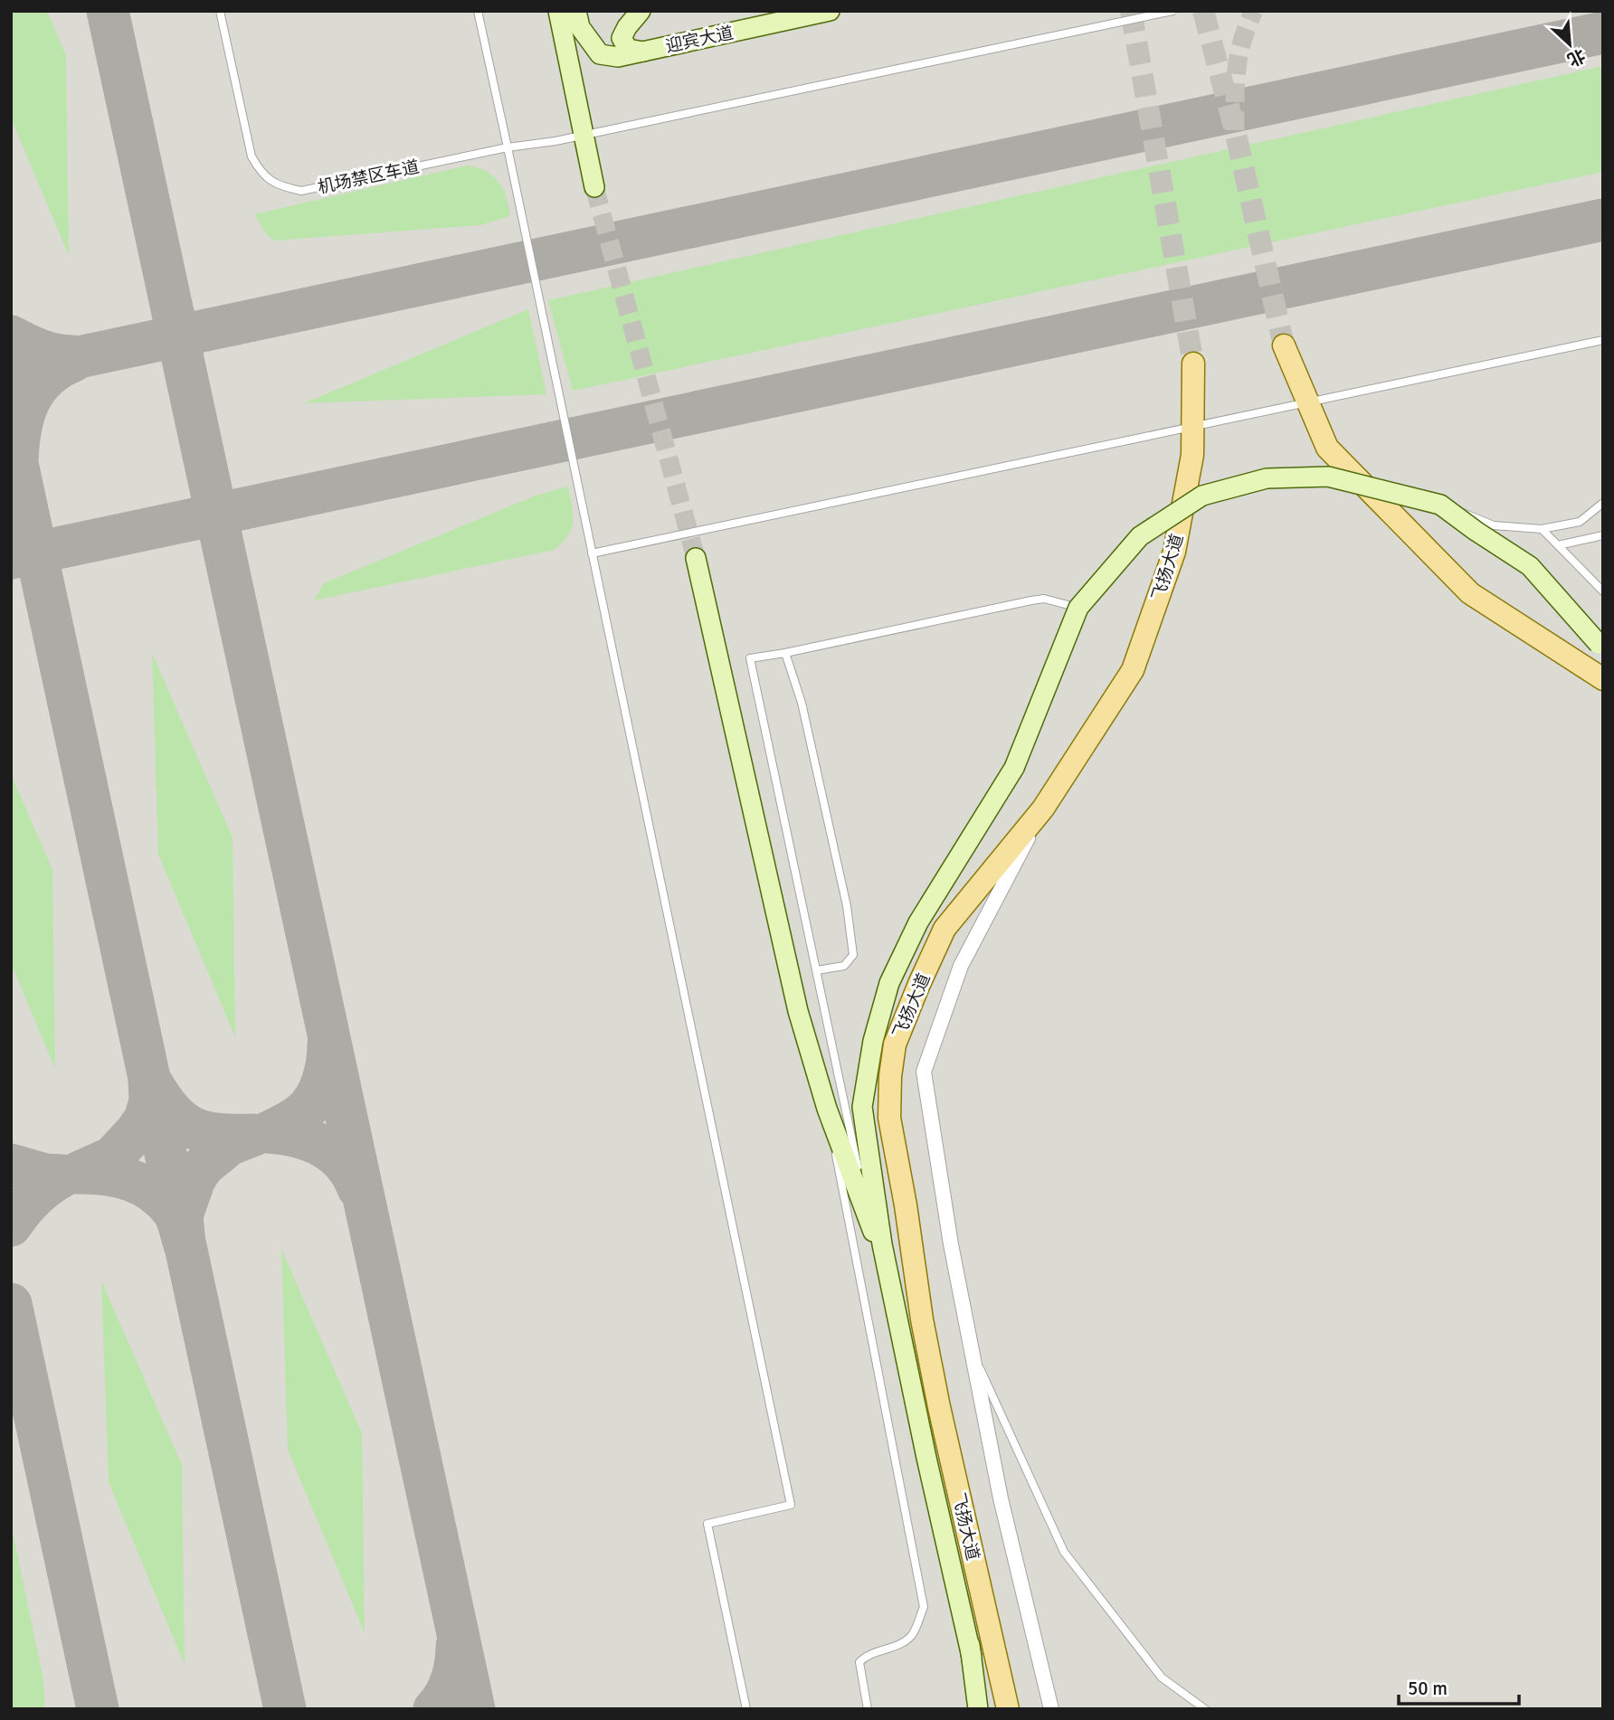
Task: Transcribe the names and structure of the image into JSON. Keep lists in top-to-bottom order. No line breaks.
{"streets":{"main road":["迎宾大道","飞扬大道"],"lane":["机场禁区车道"]},"scale_bar":"50 m","north":"bottom right"}
